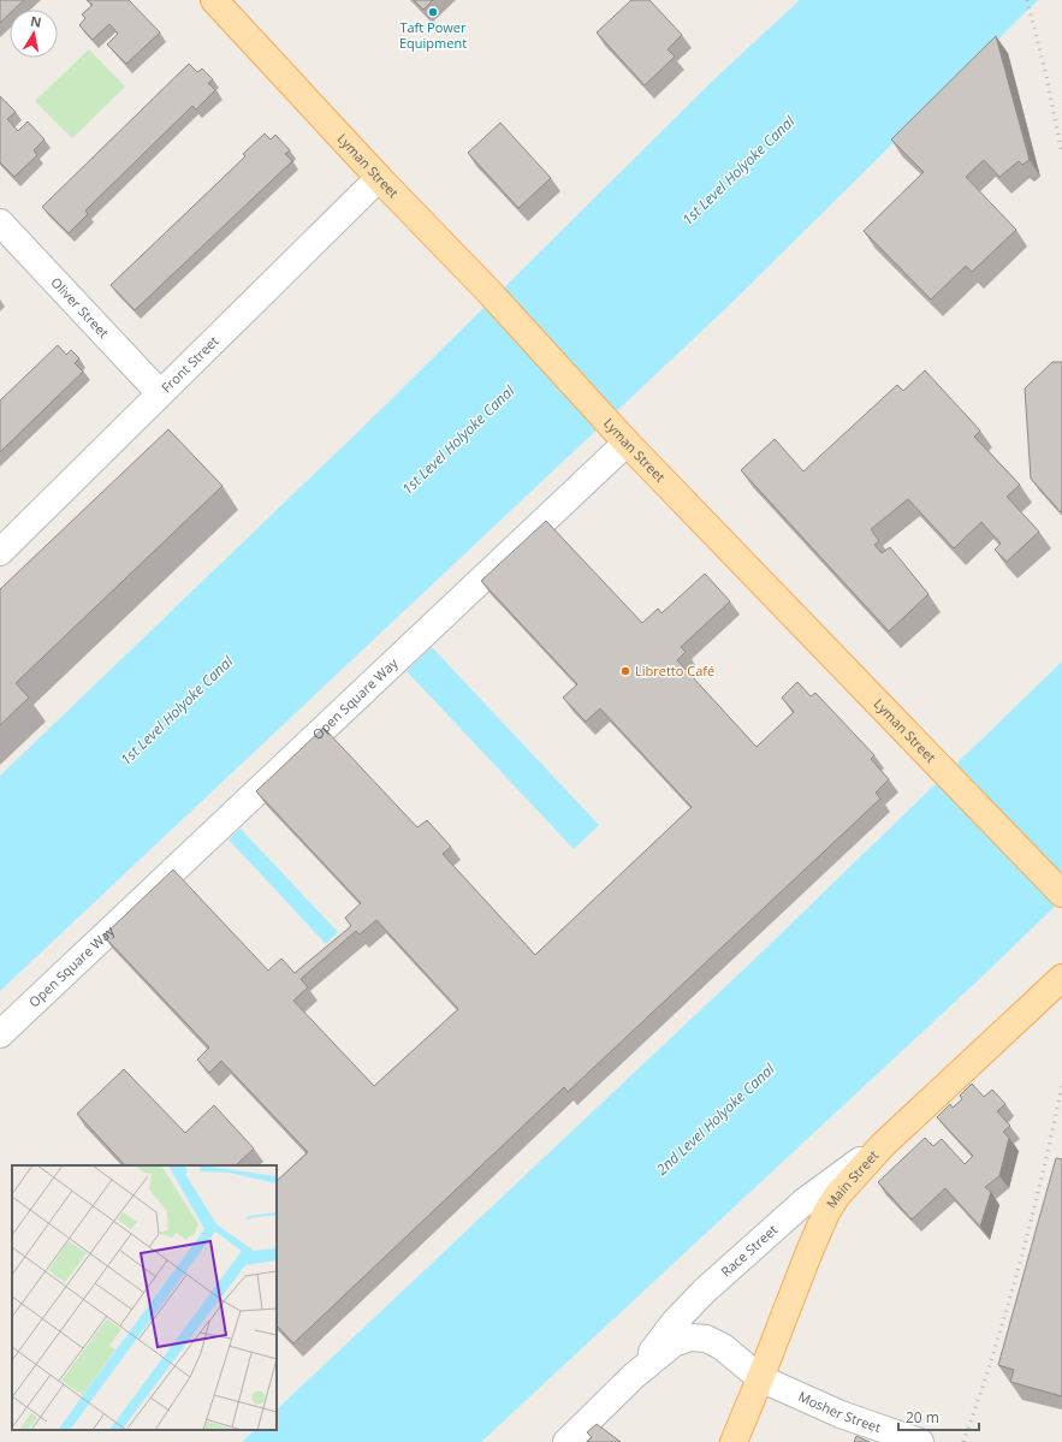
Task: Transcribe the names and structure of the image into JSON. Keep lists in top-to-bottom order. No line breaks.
{"streets":{"main road":["Lyman Street","Main Street"],"street":["Oliver Street","Front Street","Open Square Way","Race Street","Mosher Street"]},"crossings":[["Lyman Street","Front Street"],["Lyman Street","Open Square Way"],["Oliver Street","Front Street"],["Main Street","Race Street"],["Main Street","Mosher Street"],["Race Street","Mosher Street"]],"water":["1st Level Holyoke Canal","2nd Level Holyoke Canal"],"places":["Taft Power Equipment","Libretto Café"],"scale_bar":"20 m","north":"top"}
